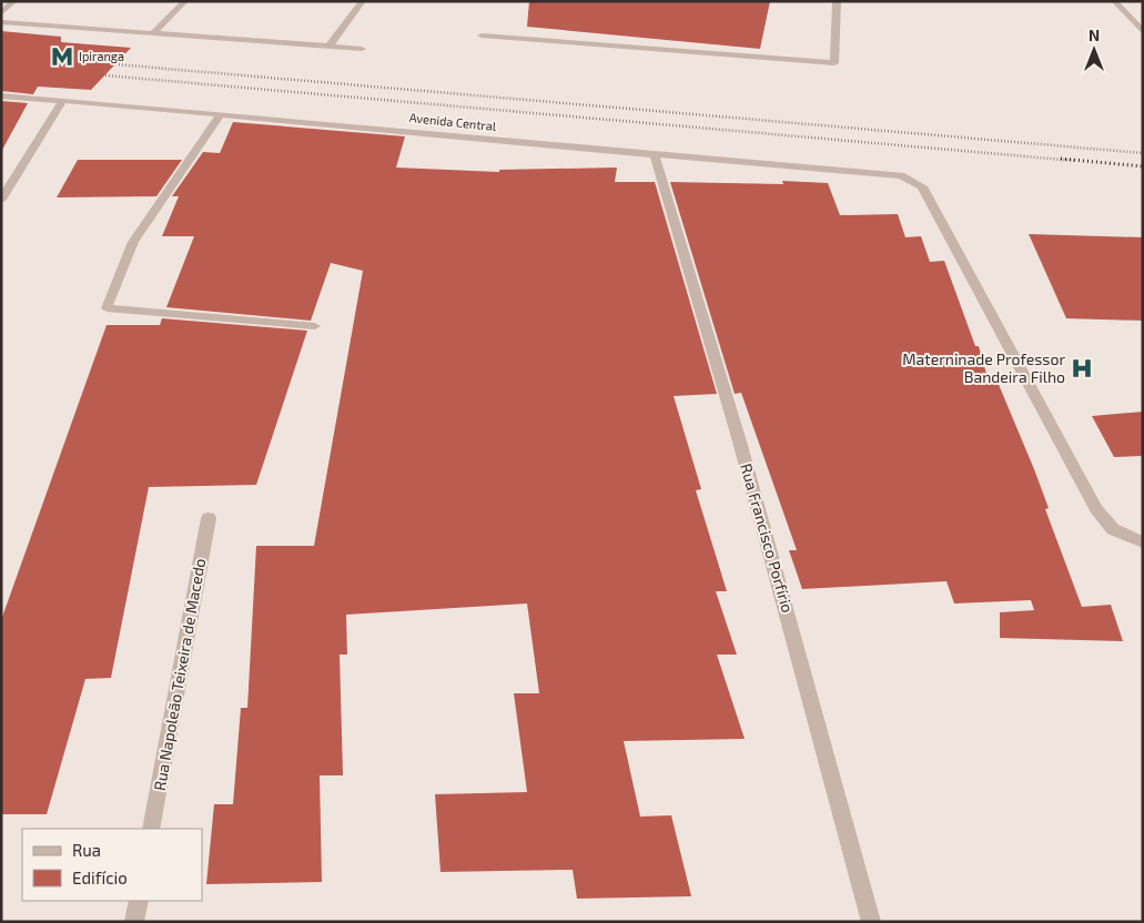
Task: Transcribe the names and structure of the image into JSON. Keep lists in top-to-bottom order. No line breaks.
{"streets":{"street":["Avenida Central","Rua Francisco Porfírio","Rua Napoleão Teixeira de Macedo"]},"crossings":[["Avenida Central","Rua Francisco Porfírio"]],"places":{"metro station":["Ipiranga"],"hospital":["Materninade Professor Bandeira Filho"]},"legend":["Rua","Edifício"],"north":"top"}
